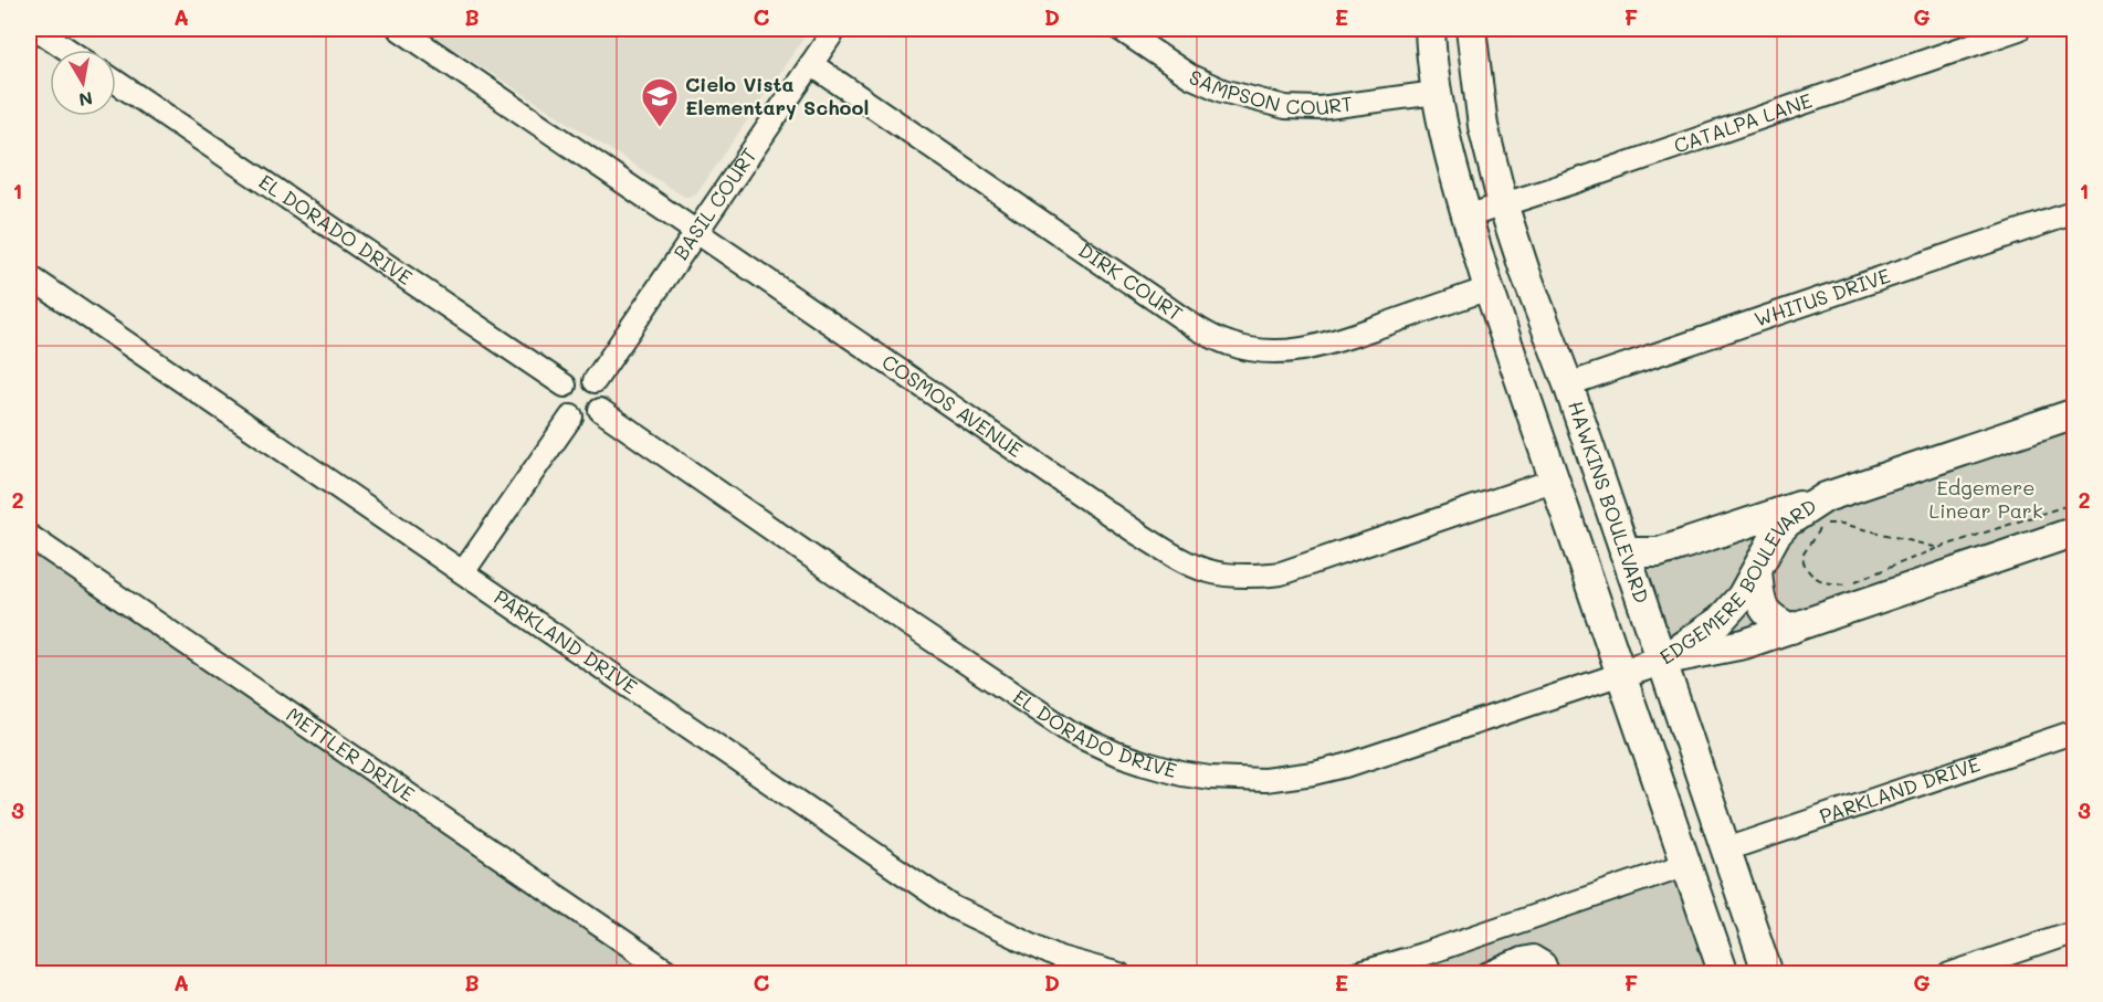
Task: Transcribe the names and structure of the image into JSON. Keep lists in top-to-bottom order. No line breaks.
{"streets":{"main road":["EL DORADO DRIVE","HAWKINS BOULEVARD","EDGEMERE BOULEVARD"],"street":["SAMPSON COURT","CATALPA LANE","BASIL COURT","DIRK COURT","WHITUS DRIVE","COSMOS AVENUE","PARKLAND DRIVE","METTLER DRIVE"]},"crossings":[["CATALPA LANE","HAWKINS BOULEVARD"],["BASIL COURT","EL DORADO DRIVE"],["BASIL COURT","DIRK COURT"],["BASIL COURT","COSMOS AVENUE"],["EL DORADO DRIVE","HAWKINS BOULEVARD"],["EL DORADO DRIVE","EDGEMERE BOULEVARD"],["WHITUS DRIVE","HAWKINS BOULEVARD"],["HAWKINS BOULEVARD","EDGEMERE BOULEVARD"],["HAWKINS BOULEVARD","PARKLAND DRIVE"]],"parks":["Edgemere Linear Park"],"places":{"school or university":["Cielo Vista Elementary School"]},"north":"bottom","grid":{"columns":["A","B","C","D","E","F","G"],"rows":["1","2","3"]}}
